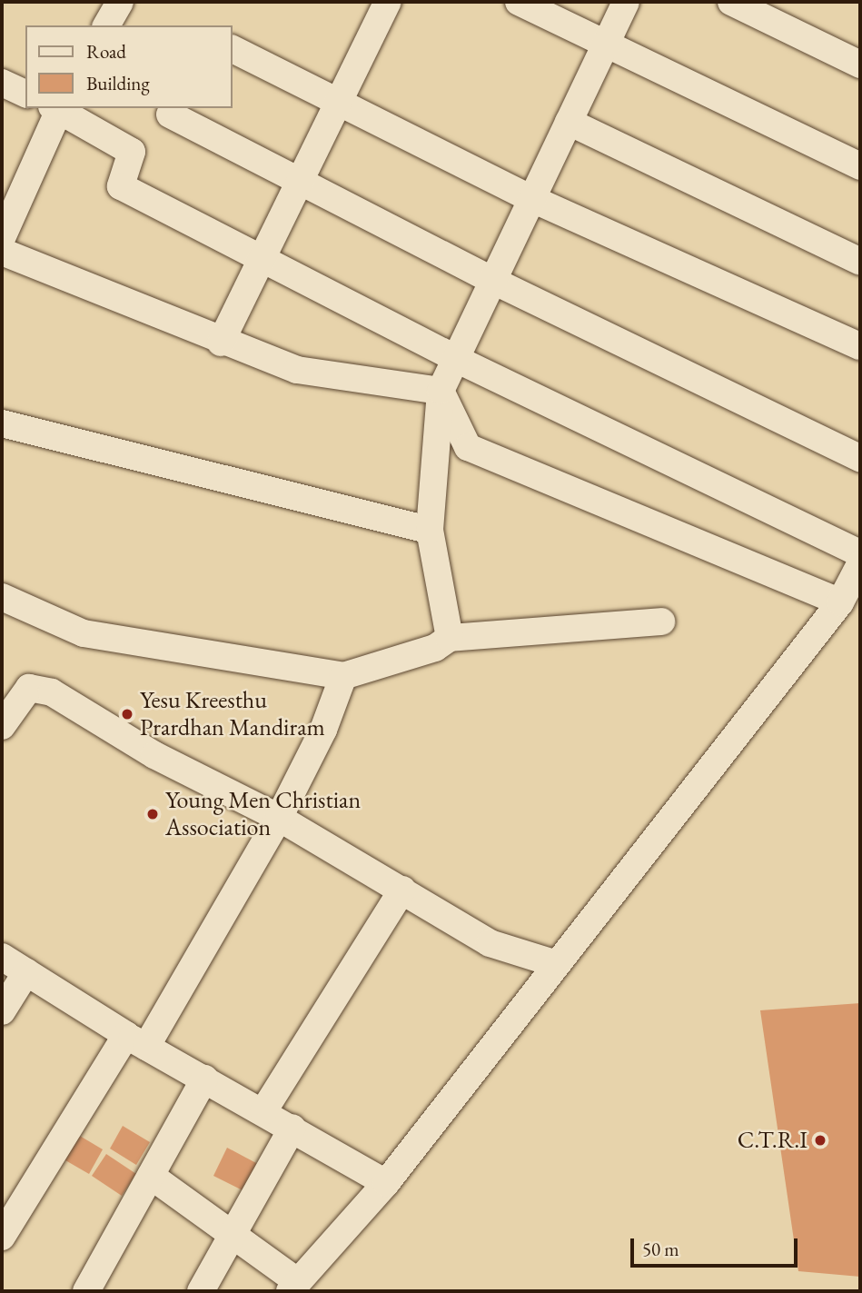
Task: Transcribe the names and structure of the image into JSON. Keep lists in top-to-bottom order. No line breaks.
{"places":["Yesu Kreesthu Prardhan Mandiram","Young Men Christian Association","C.T.R.I"],"legend":["Road","Building"],"scale_bar":"50 m"}
